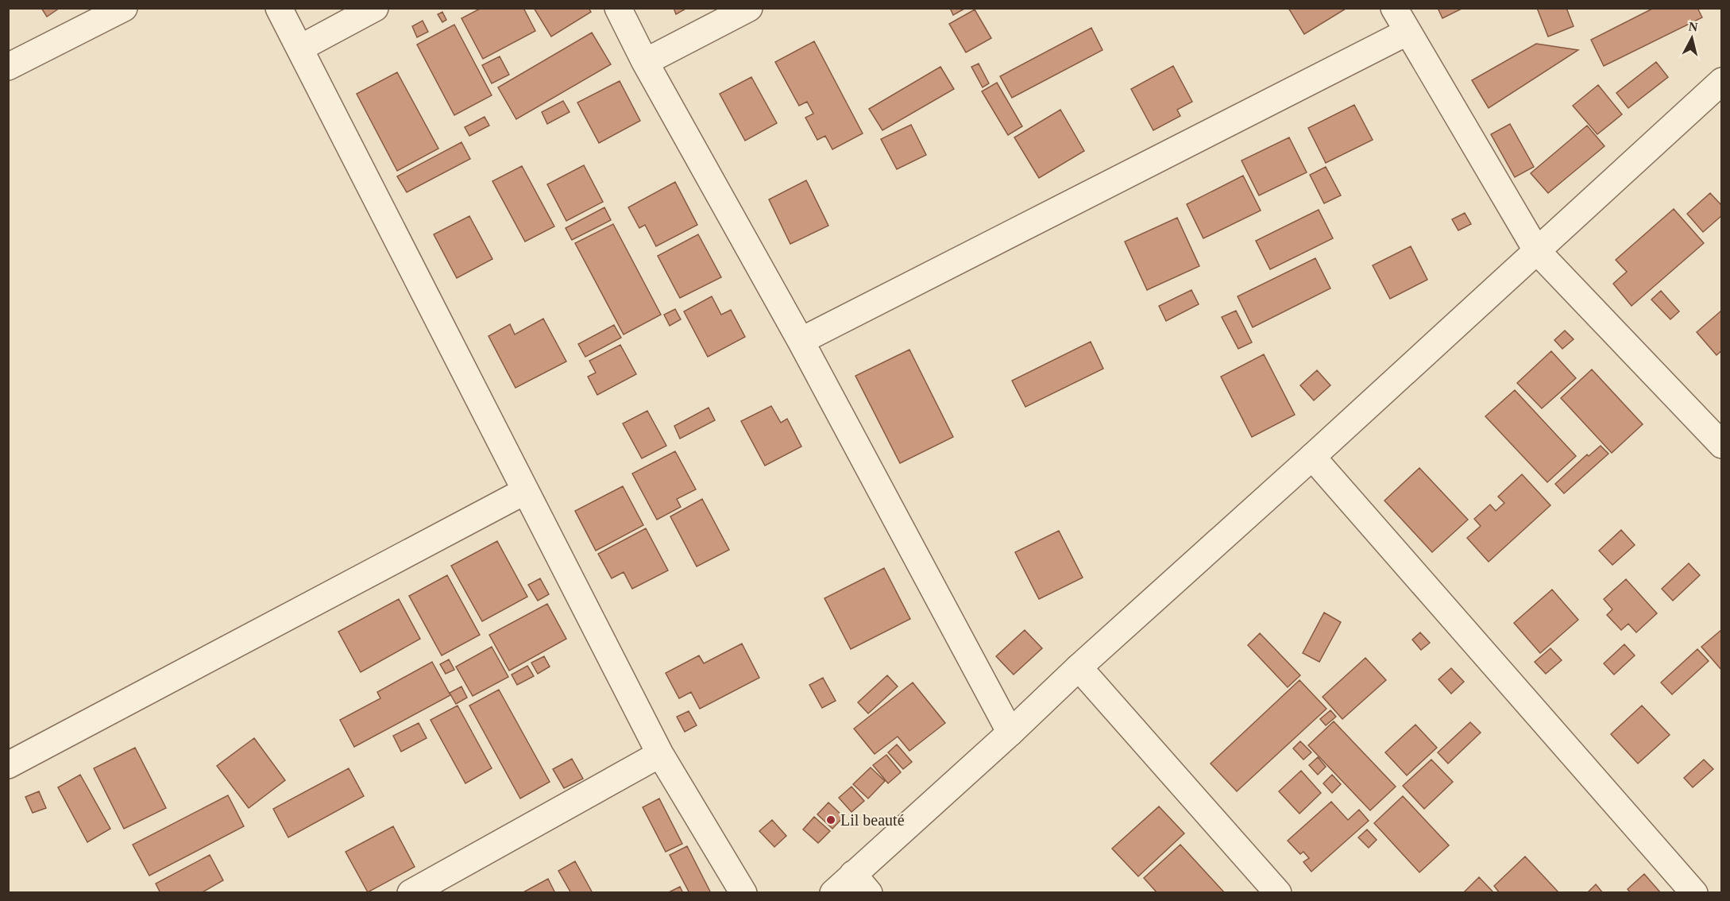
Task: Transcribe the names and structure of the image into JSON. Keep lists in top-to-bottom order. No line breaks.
{"places":["Lil beauté"],"north":"top"}
